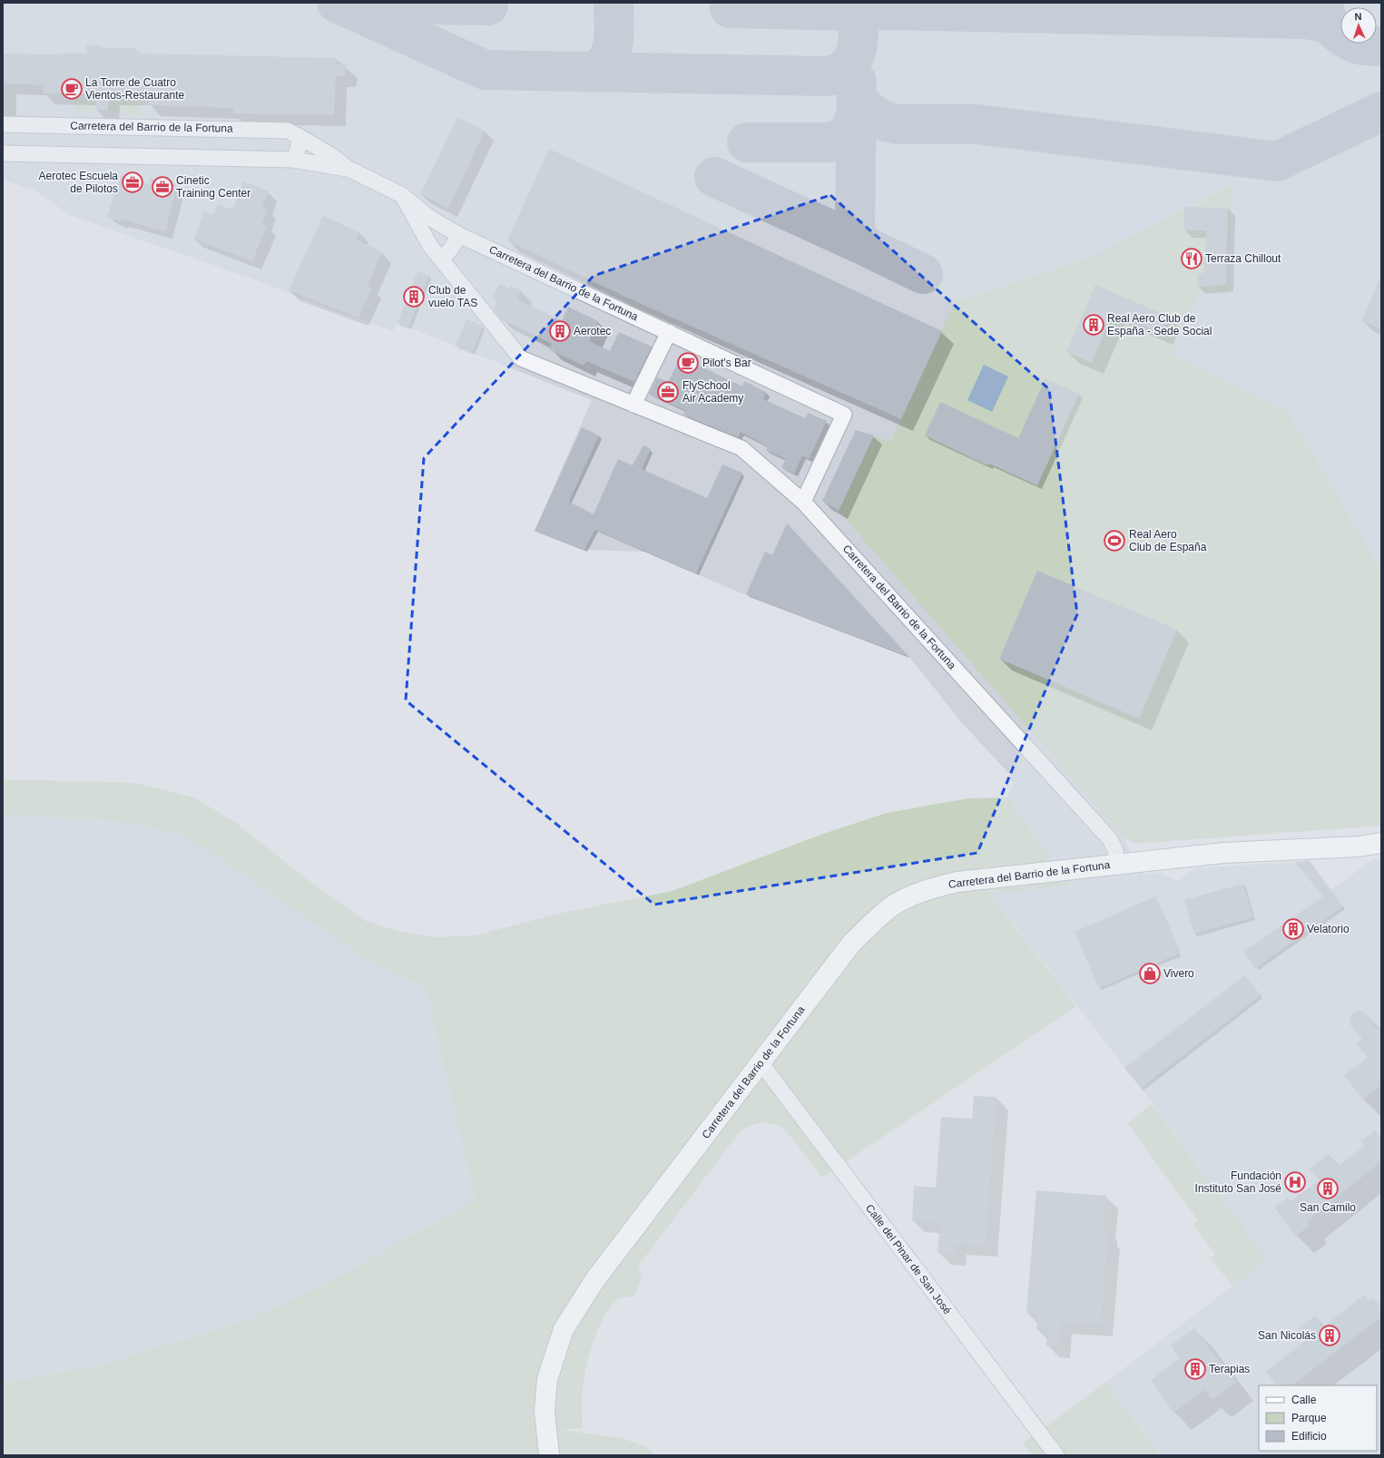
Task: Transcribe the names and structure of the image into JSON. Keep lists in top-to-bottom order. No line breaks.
{"streets":{"main road":["Carretera del Barrio de la Fortuna"],"street":["Calle del Pinar de San José"]},"crossings":[["Carretera del Barrio de la Fortuna","Calle del Pinar de San José"]],"places":{"cafe":["La Torre de Cuatro Vientos-Restaurante","Pilot's Bar"],"office":["Aerotec Escuela de Pilotos","Cinetic Training Center","FlySchool Air Academy"],"restaurant":["Terraza Chillout"],"building":["Club de vuelo TAS","Real Aero Club de España - Sede Social","Aerotec","Velatorio","San Camilo","San Nicolás","Terapias"],"sports":["Real Aero Club de España"],"shop":["Vivero"],"hospital":["Fundación Instituto San José"]},"legend":["Calle","Parque","Edificio"],"north":"top"}
